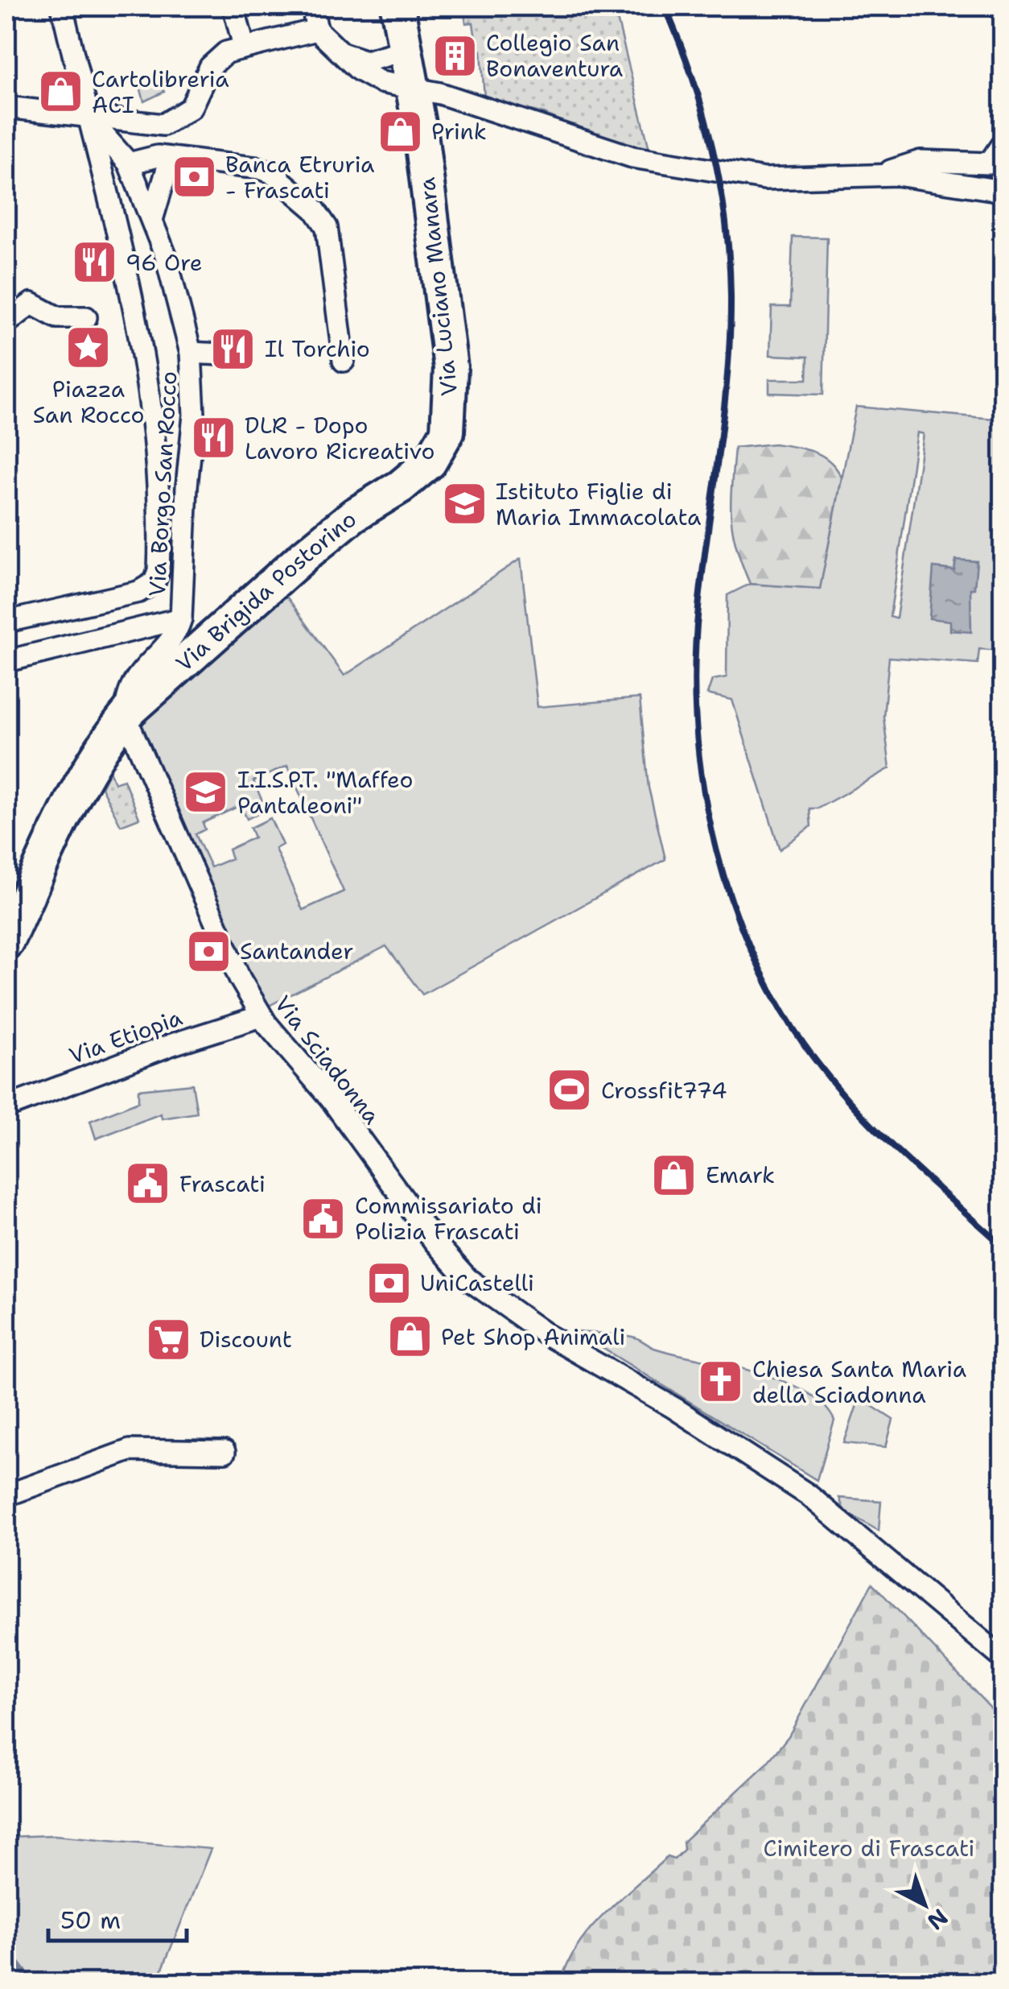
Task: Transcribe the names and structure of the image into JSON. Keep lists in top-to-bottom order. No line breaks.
{"streets":{"main road":["Via Luciano Manara","Via Brigida Postorino"],"street":["Via Borgo San Rocco","Via Etiopia","Via Sciadonna"]},"crossings":[["Via Luciano Manara","Via Brigida Postorino"],["Via Borgo San Rocco","Via Brigida Postorino"],["Via Borgo San Rocco","Via Sciadonna"],["Via Brigida Postorino","Via Sciadonna"],["Via Etiopia","Via Sciadonna"]],"parks":["Cimitero di Frascati"],"places":{"building":["Collegio San Bonaventura"],"shop":["Cartolibreria ACI","Prink","Emark","Pet Shop Animali"],"bank":["Banca Etruria - Frascati","Santander","UniCastelli"],"restaurant":["96 Ore","Il Torchio","DLR - Dopo Lavoro Ricreativo"],"place":["Piazza San Rocco"],"school or university":["Istituto Figlie di Maria Immacolata","I.I.S.P.T. \"Maffeo Pantaleoni\""],"sports":["Crossfit774"],"public building":["Frascati","Commissariato di Polizia Frascati"],"supermarket":["Discount"],"church":["Chiesa Santa Maria della Sciadonna"]},"scale_bar":"50 m","north":"bottom right"}
